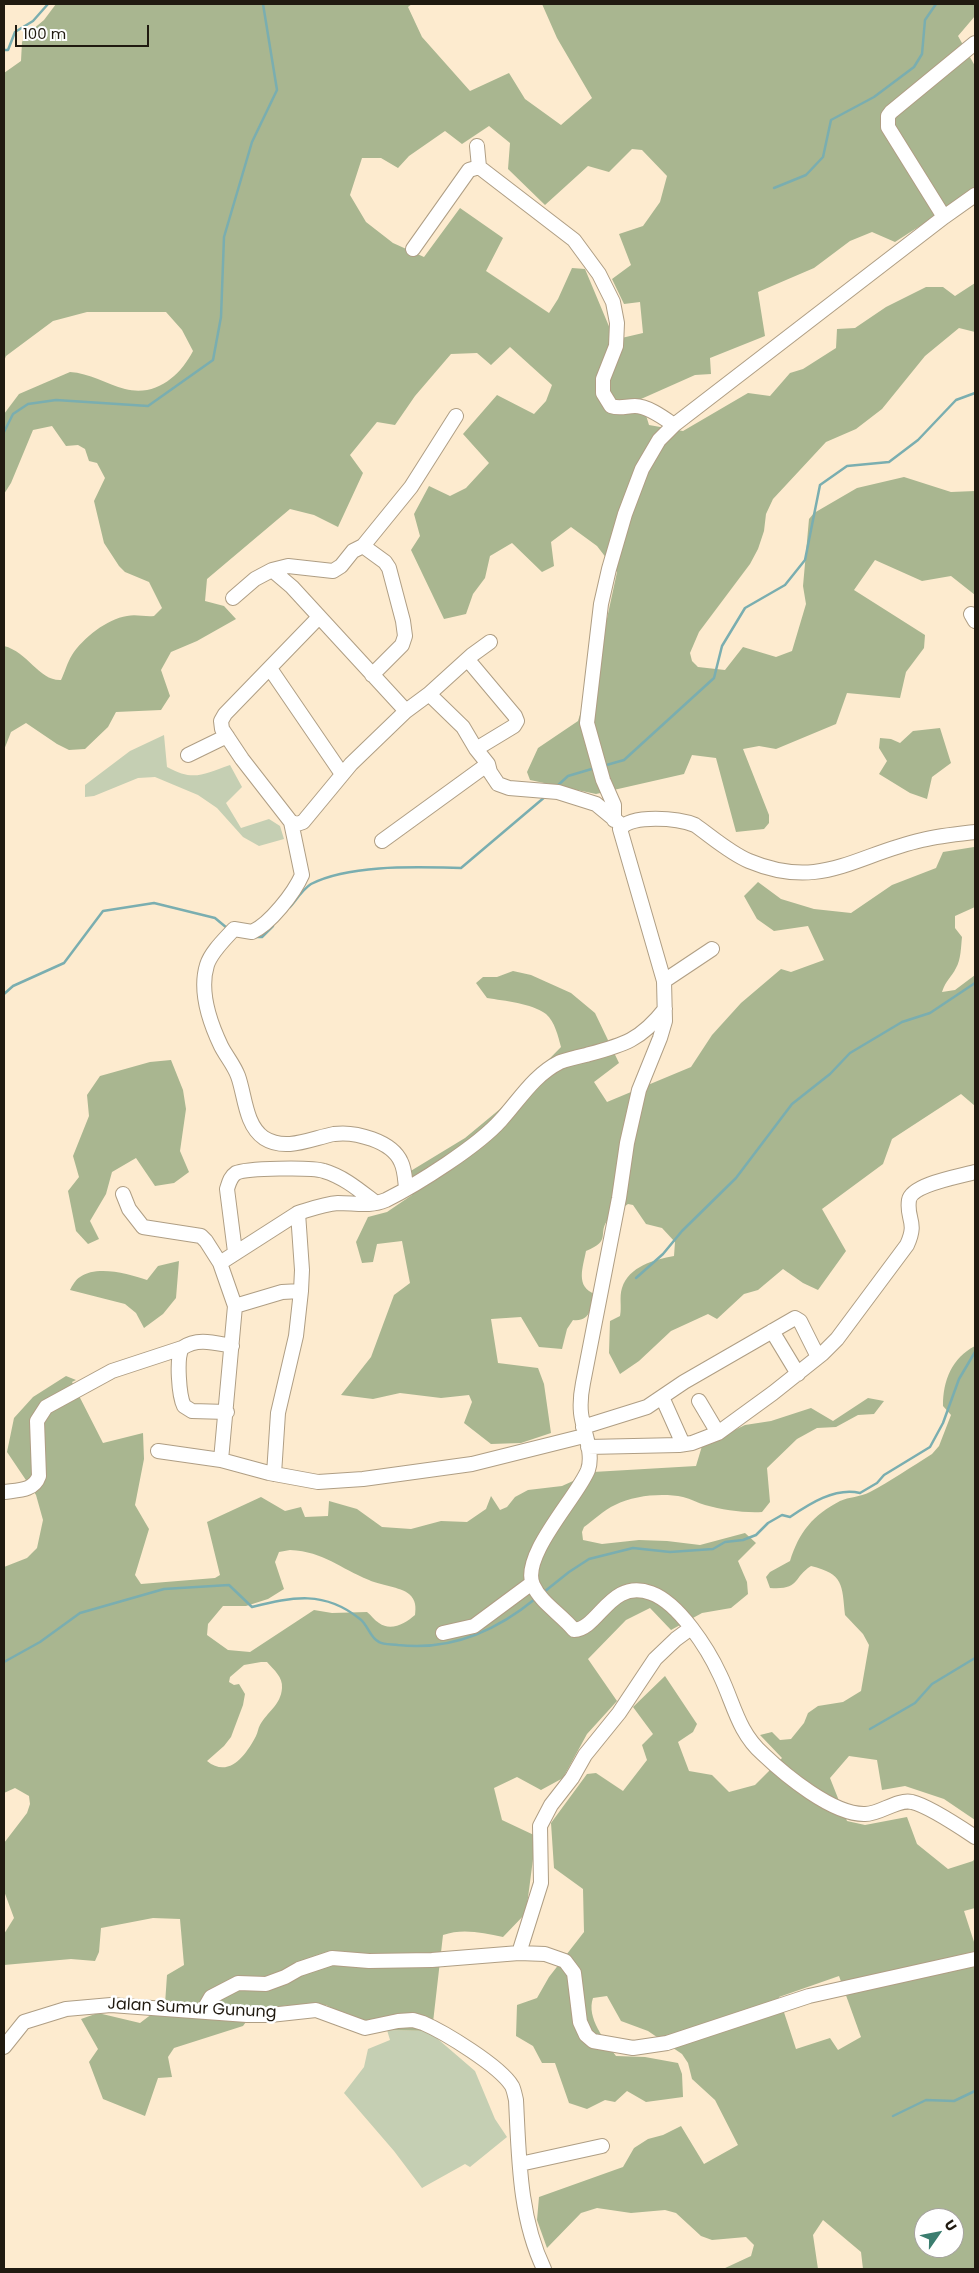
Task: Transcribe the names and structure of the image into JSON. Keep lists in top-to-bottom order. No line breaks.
{"streets":{"street":["Jalan Sumur Gunung"]},"scale_bar":"100 m","north":"top right"}
